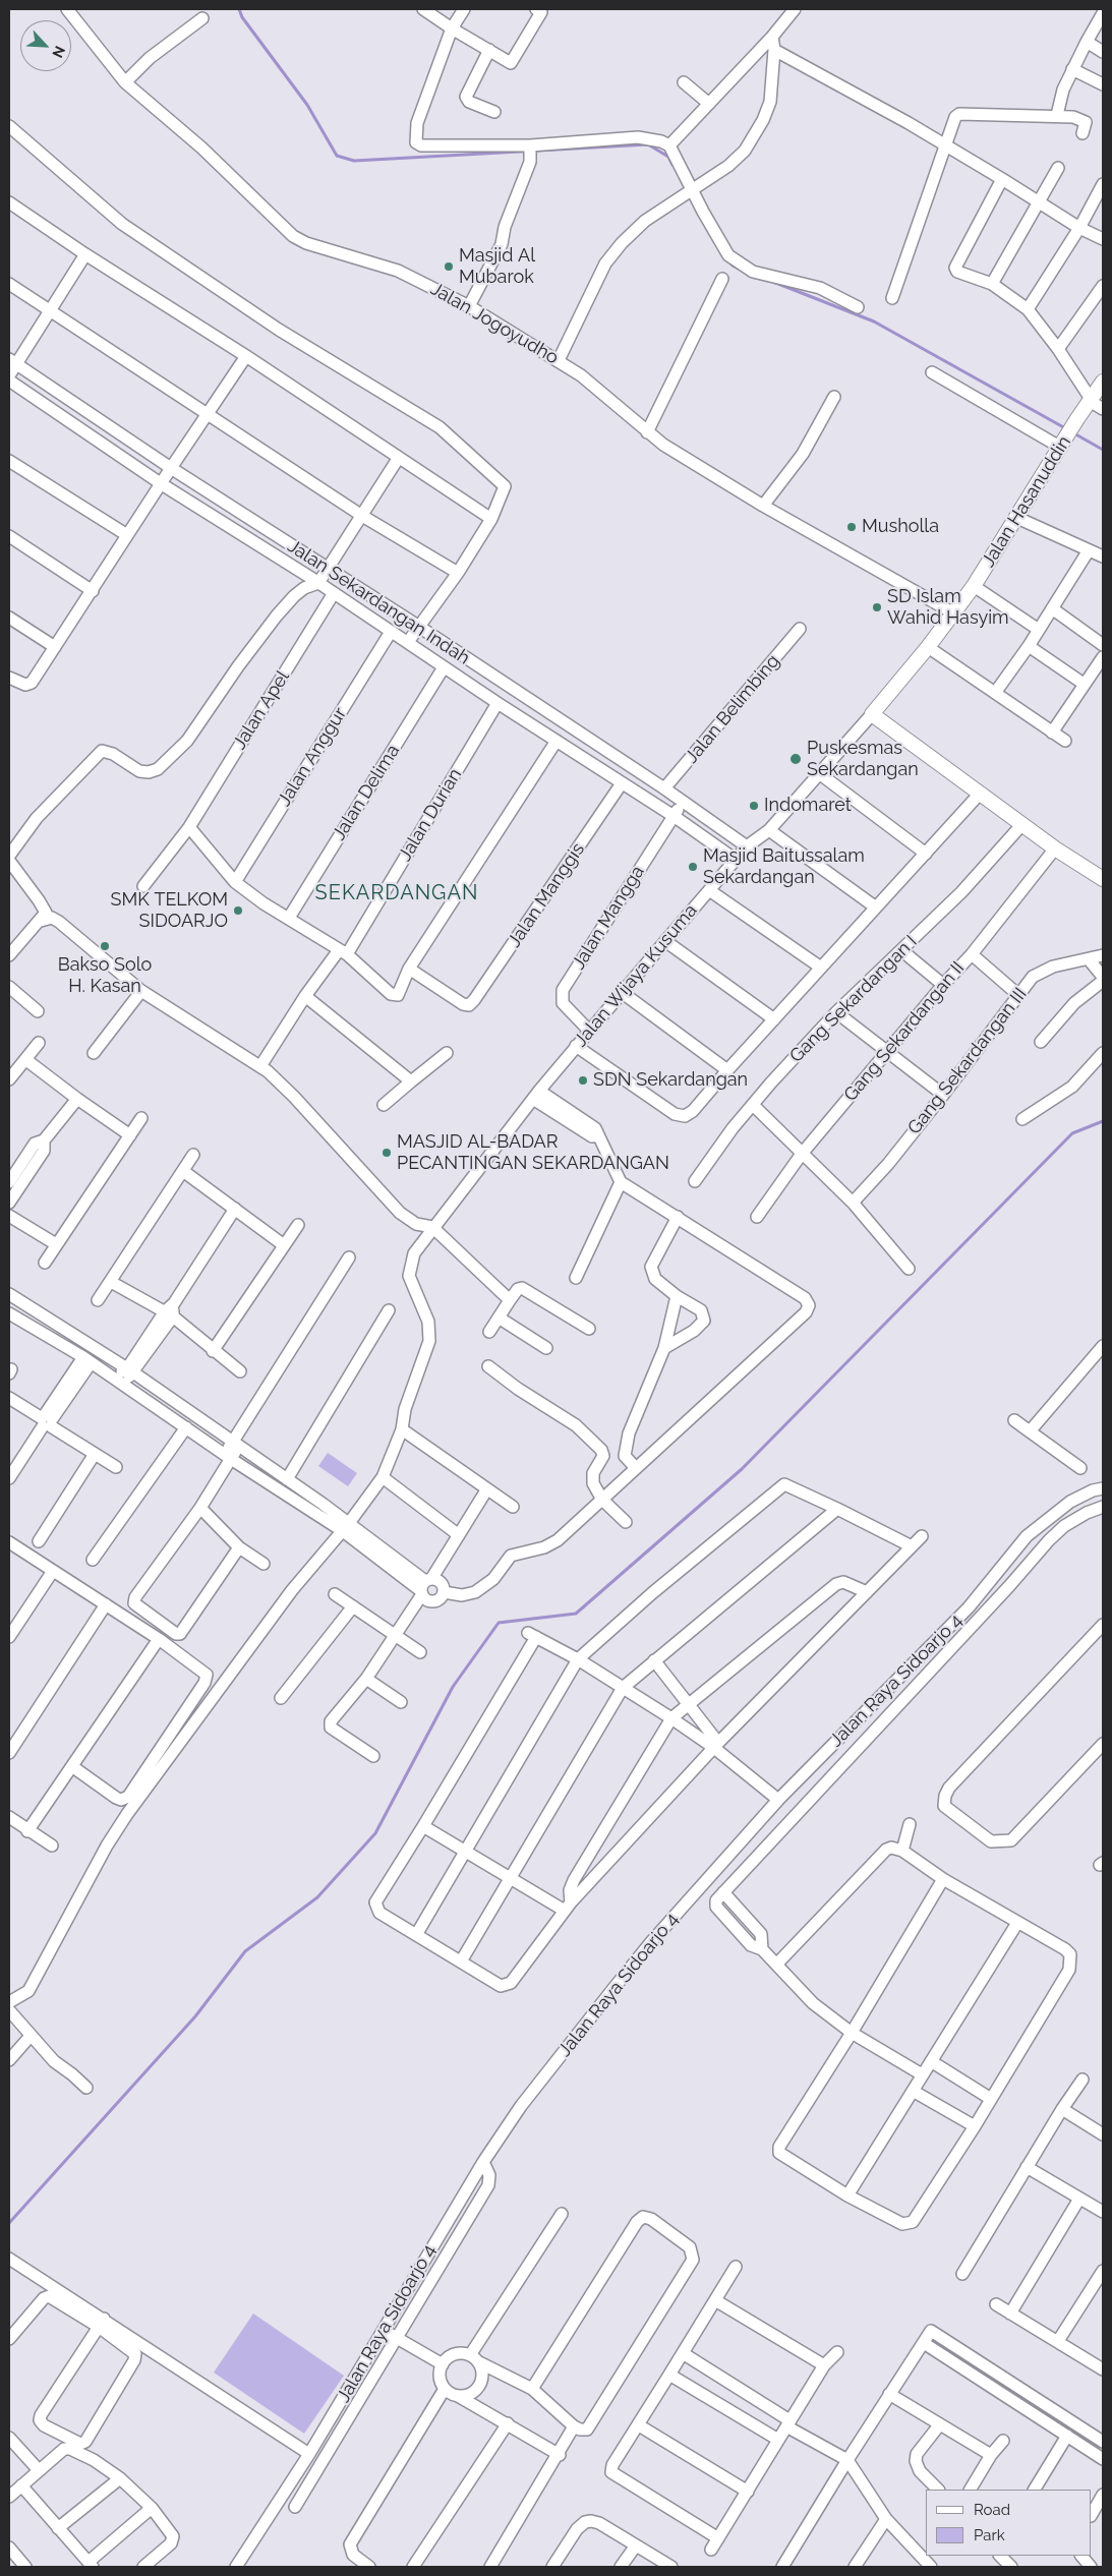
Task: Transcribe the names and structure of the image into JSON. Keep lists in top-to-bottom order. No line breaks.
{"streets":{"main road":["Jalan Hasanuddin"],"street":["Jalan Jogoyudho","Jalan Sekardangan Indah","Jalan Belimbing","Jalan Apel","Jalan Anggur","Jalan Delima","Jalan Durian","Jalan Manggis","Jalan Mangga","Jalan Wijaya Kusuma","Gang Sekardangan I","Gang Sekardangan II","Gang Sekardangan III","Jalan Raya Sidoarjo 4"]},"crossings":[["Jalan Jogoyudho","Jalan Hasanuddin"],["Jalan Hasanuddin","Jalan Wijaya Kusuma"],["Jalan Sekardangan Indah","Jalan Belimbing"],["Jalan Sekardangan Indah","Jalan Apel"],["Jalan Sekardangan Indah","Jalan Anggur"],["Jalan Sekardangan Indah","Jalan Delima"],["Jalan Sekardangan Indah","Jalan Durian"],["Jalan Sekardangan Indah","Jalan Manggis"],["Jalan Sekardangan Indah","Jalan Mangga"],["Jalan Sekardangan Indah","Jalan Wijaya Kusuma"],["Jalan Mangga","Jalan Wijaya Kusuma"]],"districts":["SEKARDANGAN"],"places":["Masjid Al Mubarok","Musholla","SD Islam Wahid Hasyim","Puskesmas Sekardangan","Indomaret","Masjid Baitussalam Sekardangan","SMK TELKOM SIDOARJO","Bakso Solo H. Kasan","SDN Sekardangan","MASJID AL-BADAR PECANTINGAN SEKARDANGAN"],"legend":["Road","Park"],"north":"bottom right"}
